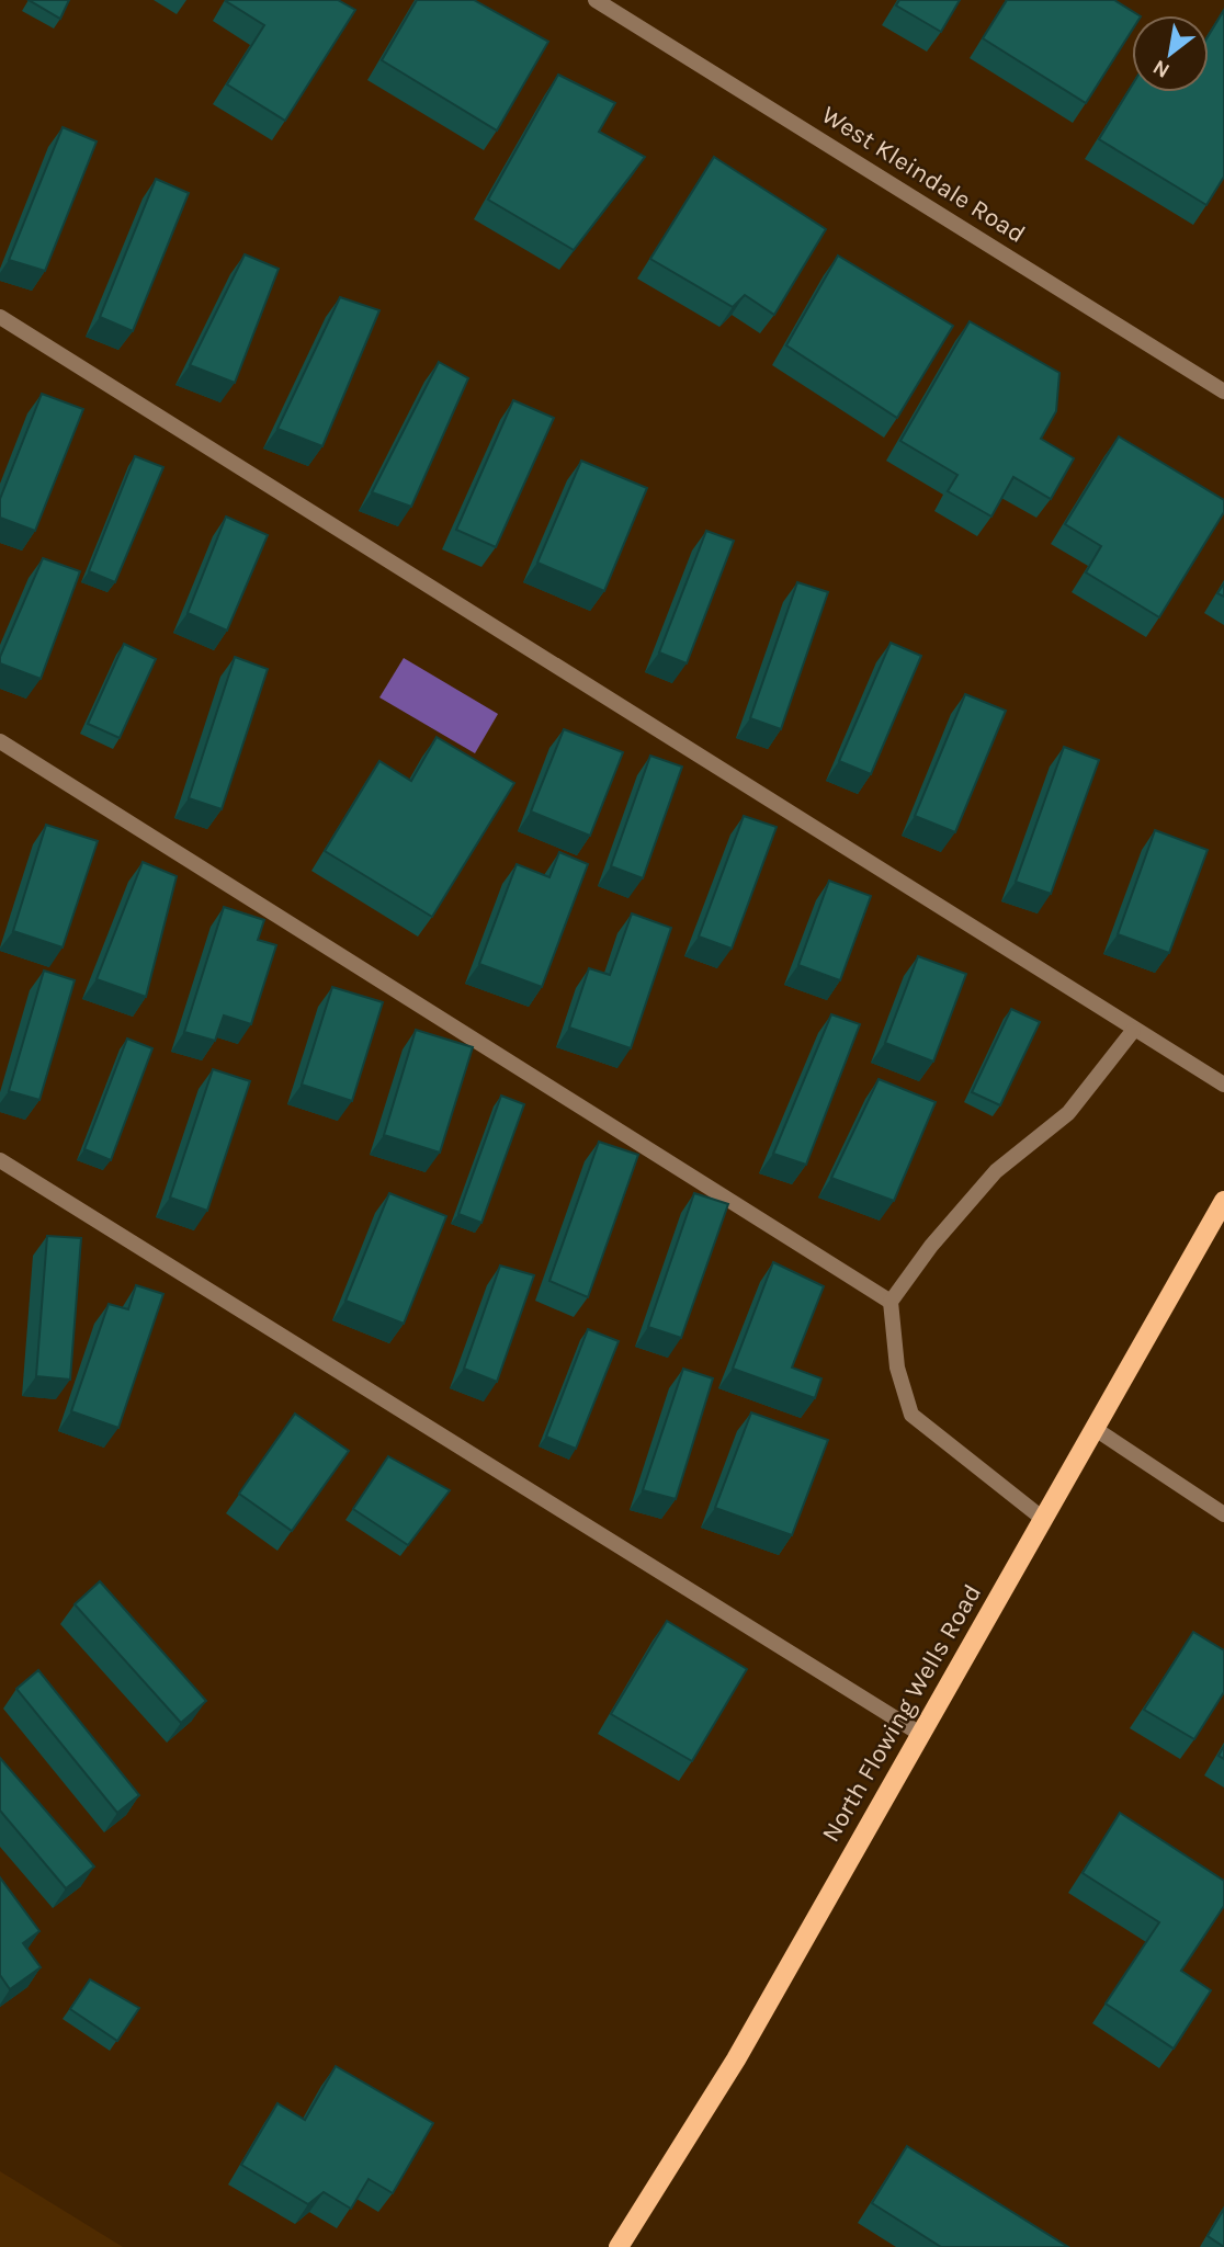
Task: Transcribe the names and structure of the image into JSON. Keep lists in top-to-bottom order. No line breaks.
{"streets":{"main road":["North Flowing Wells Road"],"street":["West Kleindale Road"]},"north":"bottom left"}
